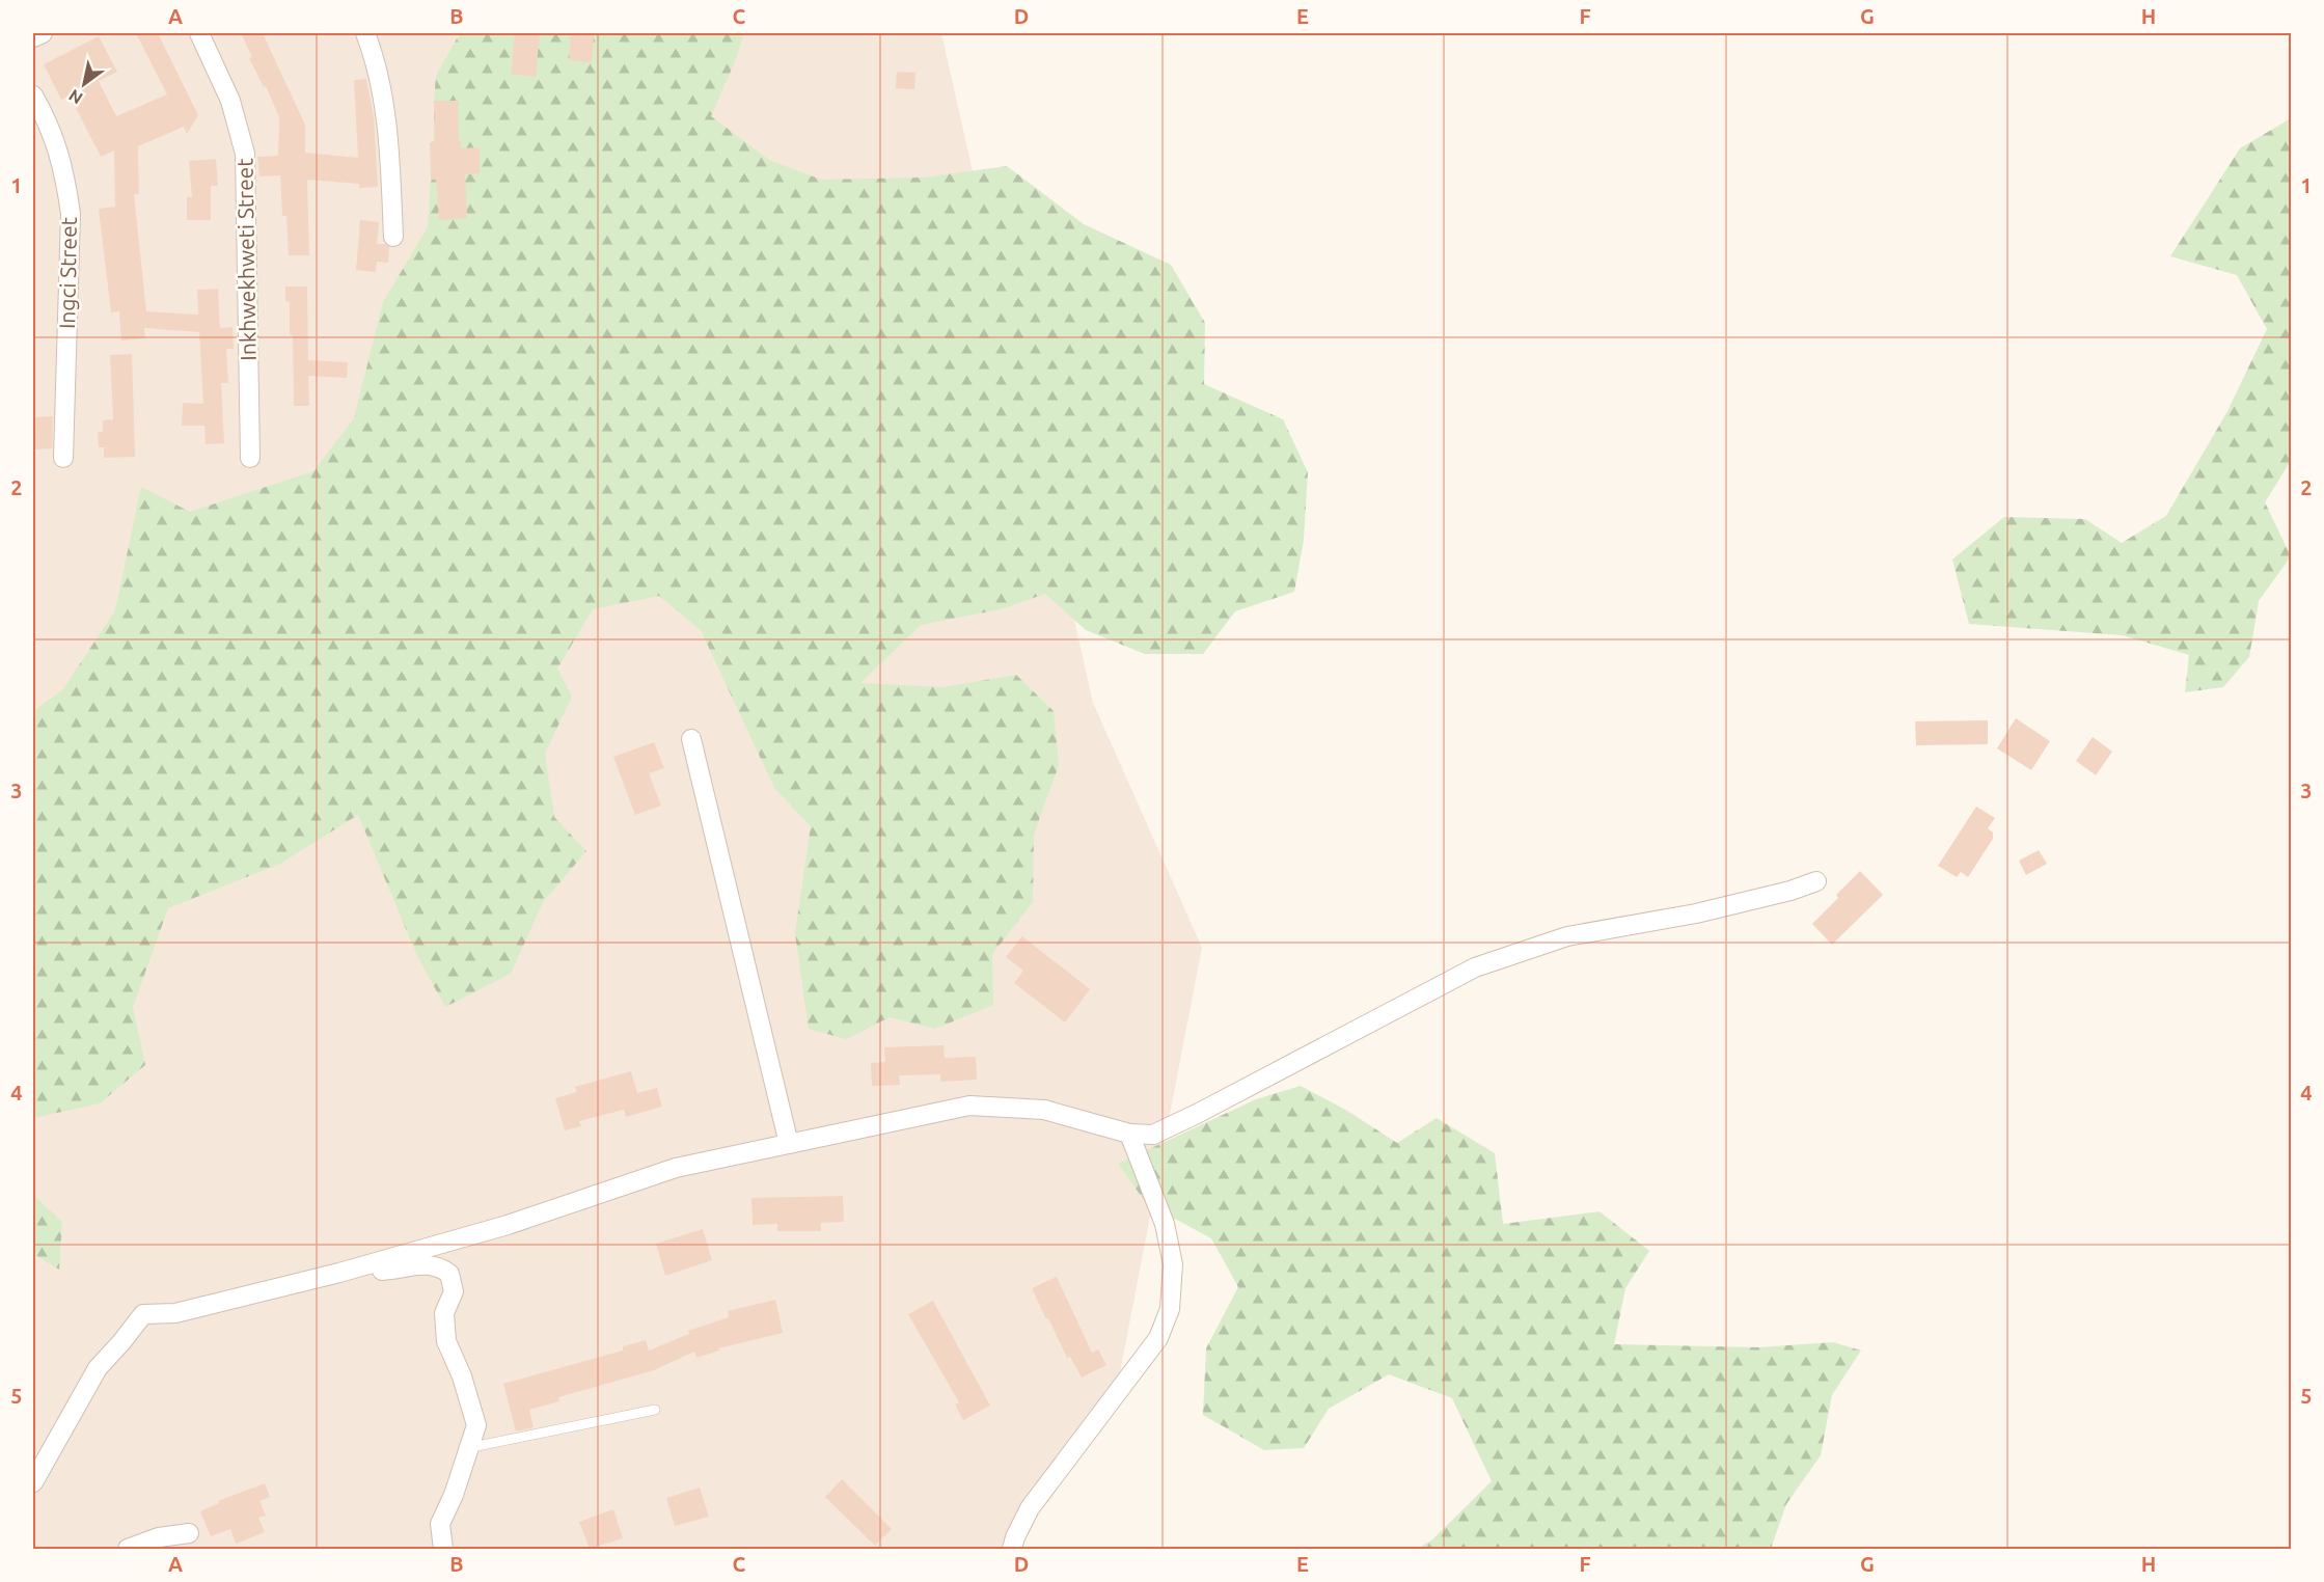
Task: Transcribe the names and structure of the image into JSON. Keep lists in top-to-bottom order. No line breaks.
{"streets":{"street":["Inkhwekhweti Street","Ingci Street"]},"north":"bottom left","grid":{"columns":["A","B","C","D","E","F","G","H"],"rows":["1","2","3","4","5"]}}
